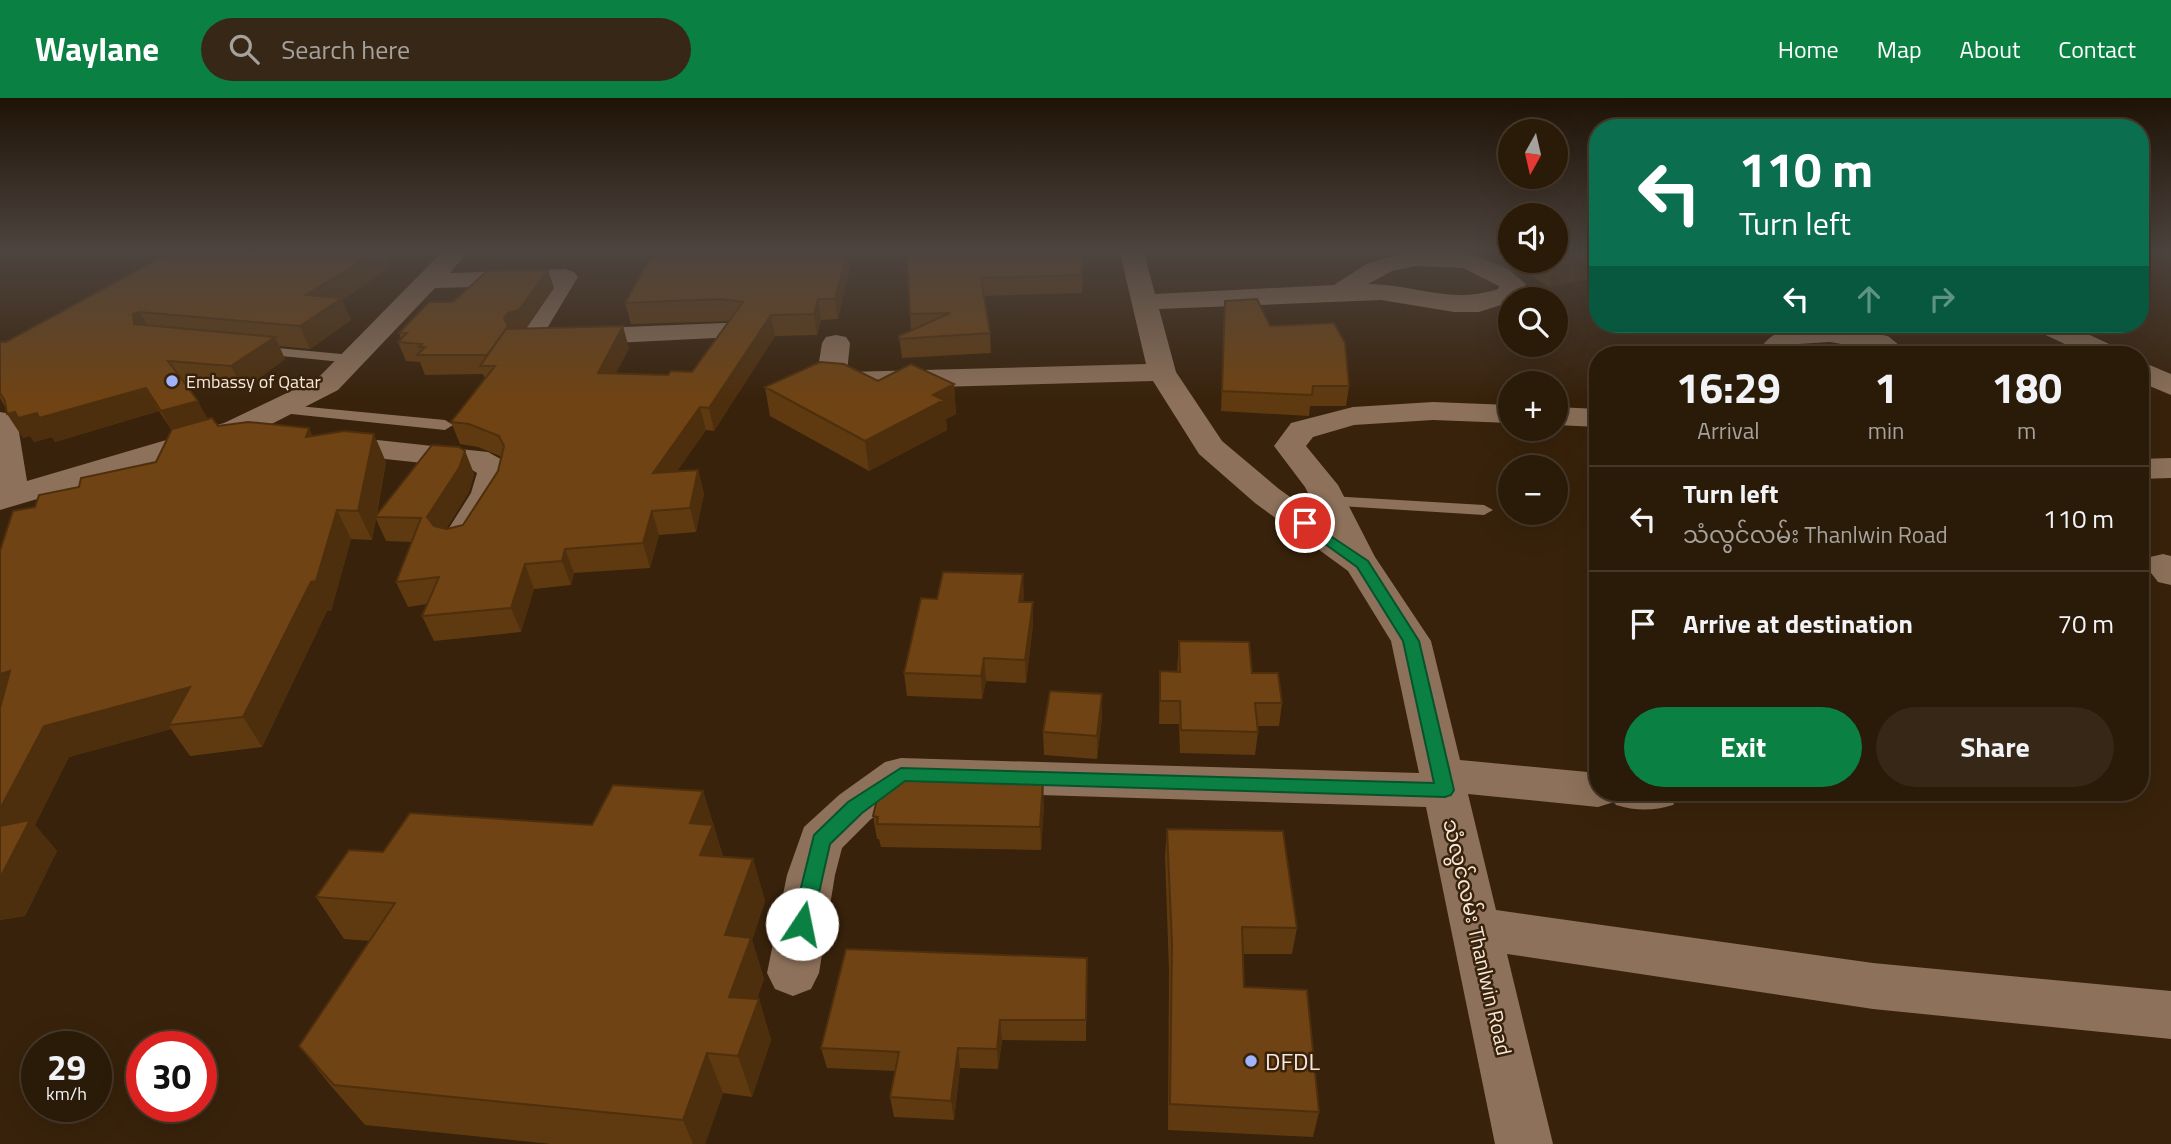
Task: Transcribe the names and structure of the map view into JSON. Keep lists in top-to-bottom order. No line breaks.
{"streets":{"street":["သံလွင်လမ်း Thanlwin Road"]},"places":["Embassy of Qatar","DFDL"],"north":"bottom","page":{"header":"Waylane","search":"Search here","nav":["Home","Map","About","Contact"],"map_buttons":["+","−"],"turn":["110 m","Turn left"],"eta":["16:29","Arrival","1","min","180","m"],"list":[{"name":"Turn left","note":"သံလွင်လမ်း Thanlwin Road","value":"110 m"},{"name":"Arrive at destination","value":"70 m"}],"buttons":["Exit","Share"],"speed":"29 km/h","limit":"30"}}
